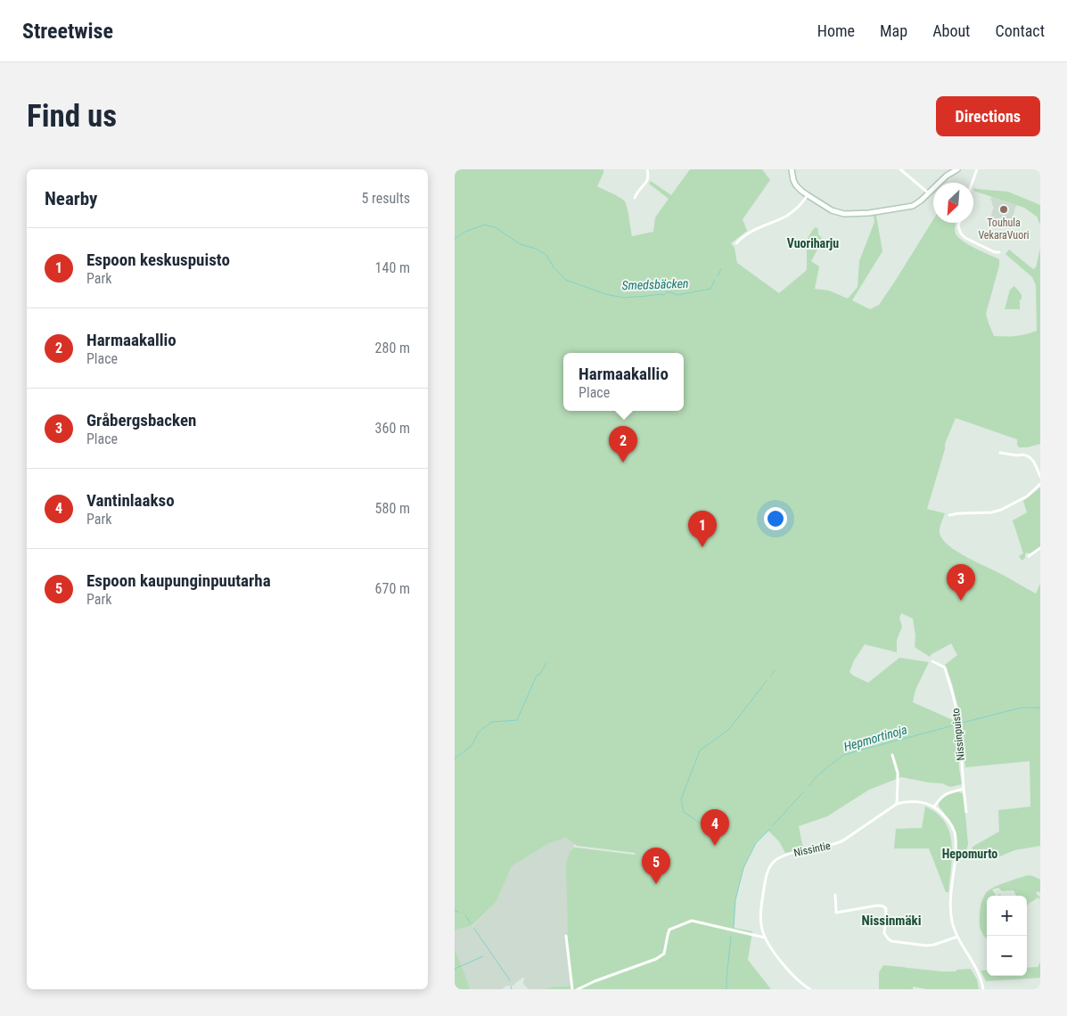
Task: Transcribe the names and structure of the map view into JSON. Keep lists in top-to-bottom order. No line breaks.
{"streets":{"street":["Nissinpuisto","Nissintie"]},"districts":["Vuoriharju","Hepomurto","Nissinmäki"],"water":["Smedsbäcken","Hepmortinoja"],"places":["Touhula VekaraVuori"],"north":"bottom left","page":{"header":"Streetwise","nav":["Home","Map","About","Contact"],"buttons":"Directions","title":"Find us","heading":["Nearby","5 results"],"list":[{"mark":"1","name":"Espoon keskuspuisto","note":"Park","value":"140 m"},{"mark":"2","name":"Harmaakallio","note":"Place","value":"280 m"},{"mark":"3","name":"Gråbergsbacken","note":"Place","value":"360 m"},{"mark":"4","name":"Vantinlaakso","note":"Park","value":"580 m"},{"mark":"5","name":"Espoon kaupunginpuutarha","note":"Park","value":"670 m"}],"popup":["Harmaakallio","Place"],"pins":["2","1","3","4","5"],"map_buttons":["+","−"]}}
